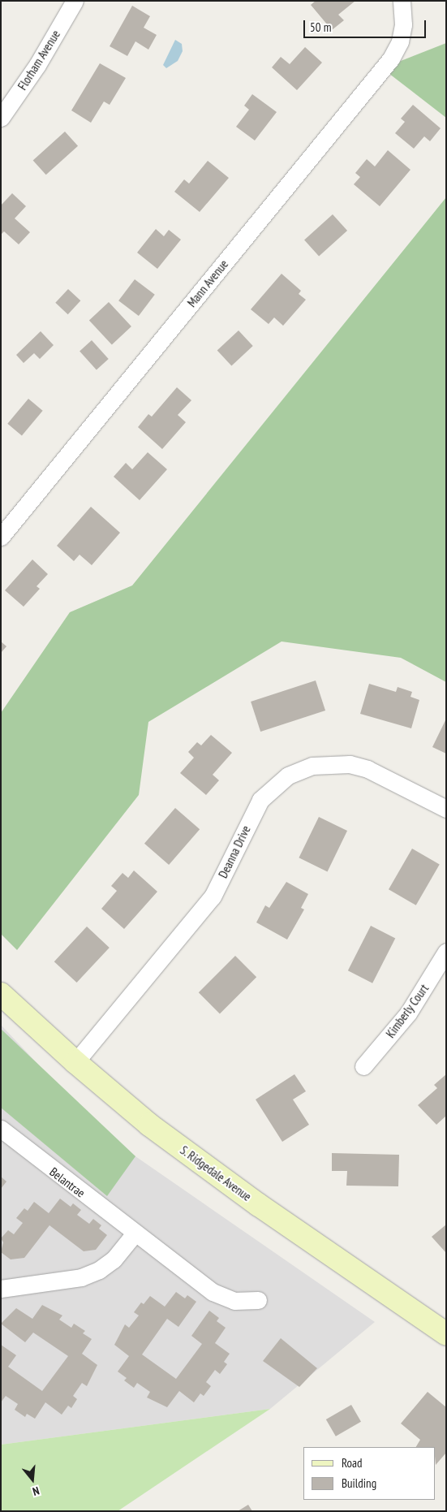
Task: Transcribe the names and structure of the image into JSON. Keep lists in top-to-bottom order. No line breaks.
{"streets":{"main road":["S. Ridgedale Avenue"],"street":["Florham Avenue","Mann Avenue","Deanna Drive","Kimberly Court","Belantrae"]},"crossings":[["Deanna Drive","S. Ridgedale Avenue"]],"legend":["Road","Building"],"scale_bar":"50 m","north":"bottom"}
